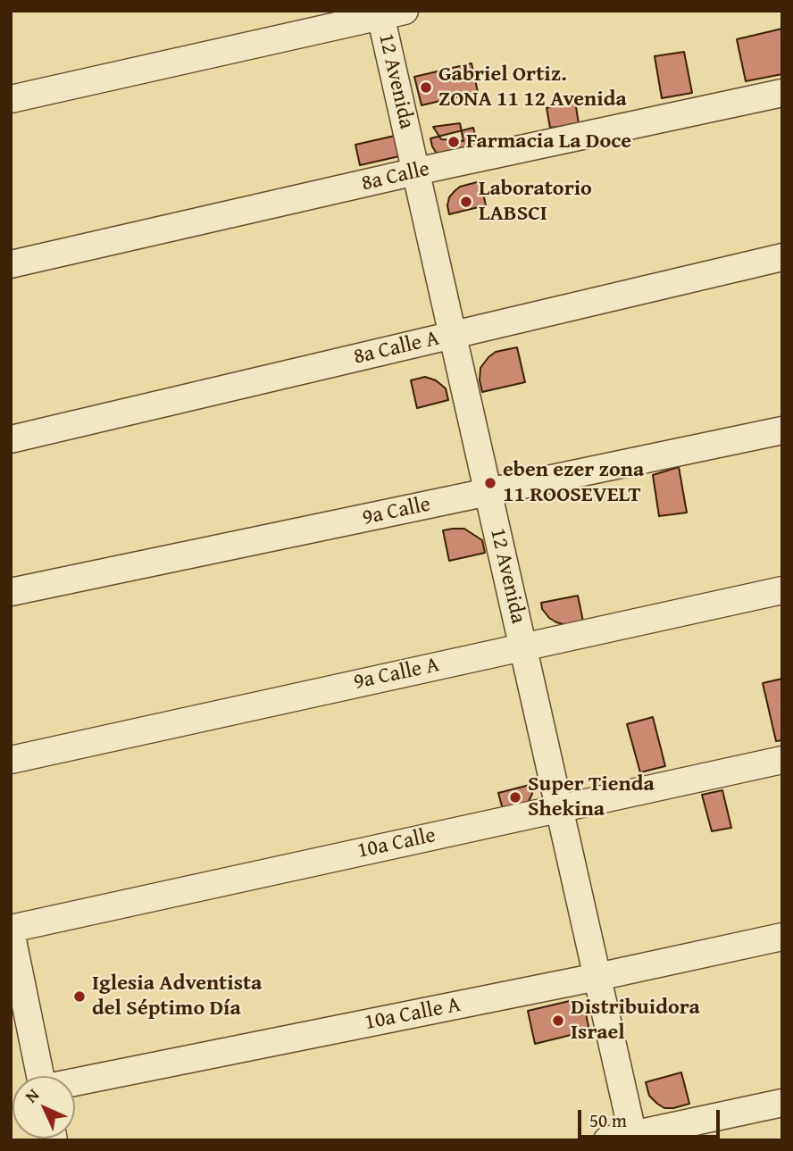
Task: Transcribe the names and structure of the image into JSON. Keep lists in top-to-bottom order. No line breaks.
{"streets":{"street":["12 Avenida","8a Calle","8a Calle A","9a Calle","9a Calle A","10a Calle","10a Calle A"]},"crossings":[["12 Avenida","8a Calle"],["12 Avenida","8a Calle A"],["12 Avenida","9a Calle"],["12 Avenida","9a Calle A"],["12 Avenida","10a Calle"],["12 Avenida","10a Calle A"]],"places":["Gabriel Ortiz. ZONA 11 12 Avenida","Farmacia La Doce","Laboratorio LABSCI","eben ezer zona 11 ROOSEVELT","Super Tienda Shekina","Iglesia Adventista del Séptimo Día","Distribuidora Israel"],"scale_bar":"50 m","north":"top left"}
